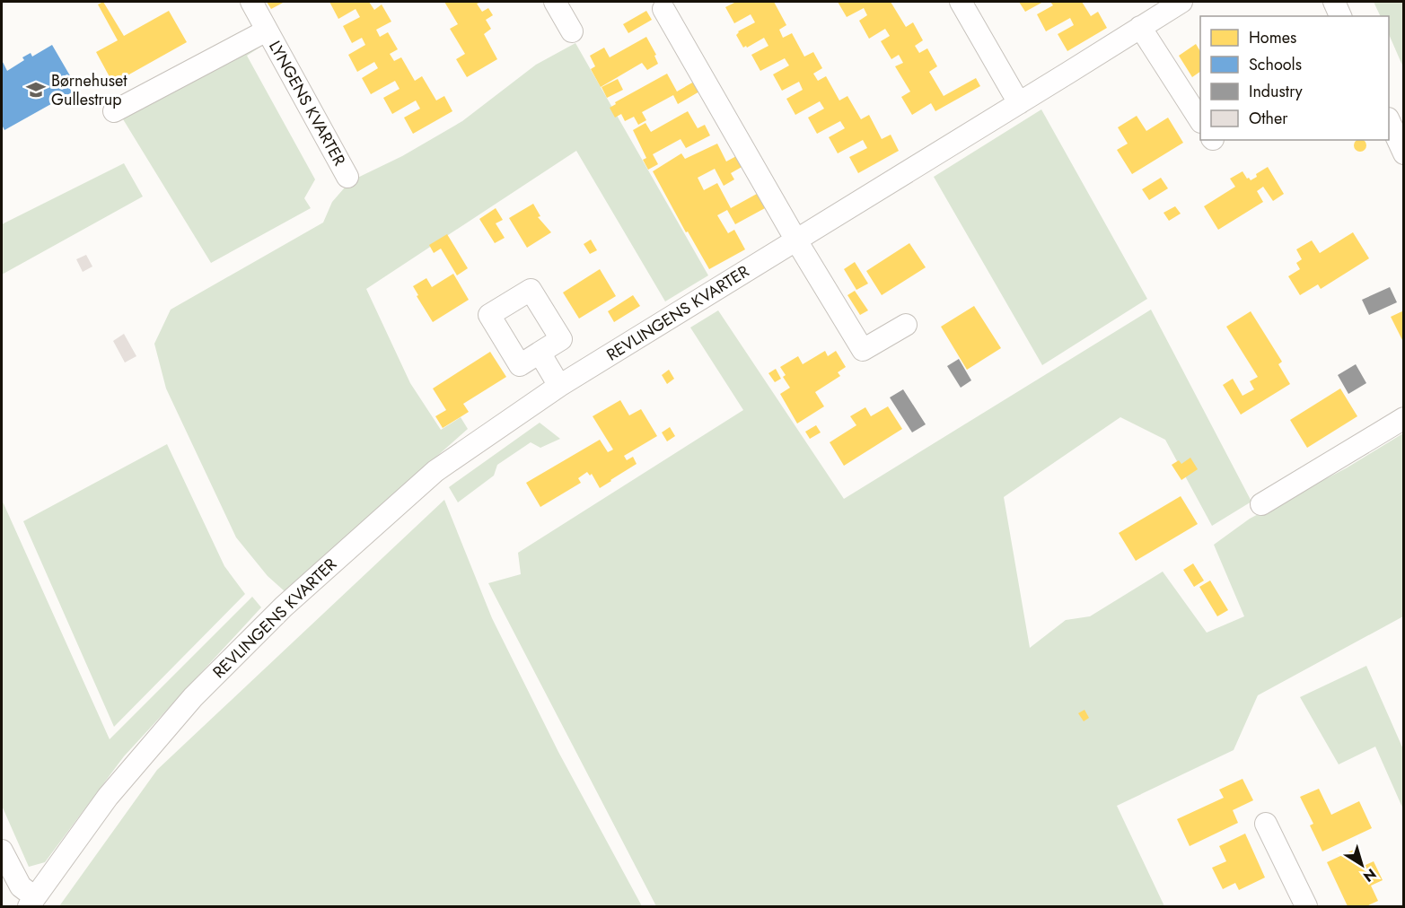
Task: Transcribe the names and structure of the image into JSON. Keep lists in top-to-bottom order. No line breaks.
{"streets":{"street":["LYNGENS KVARTER","REVLINGENS KVARTER"]},"places":{"school or university":["Børnehuset Gullestrup"]},"legend":["Homes","Schools","Industry","Other"],"north":"bottom right"}
